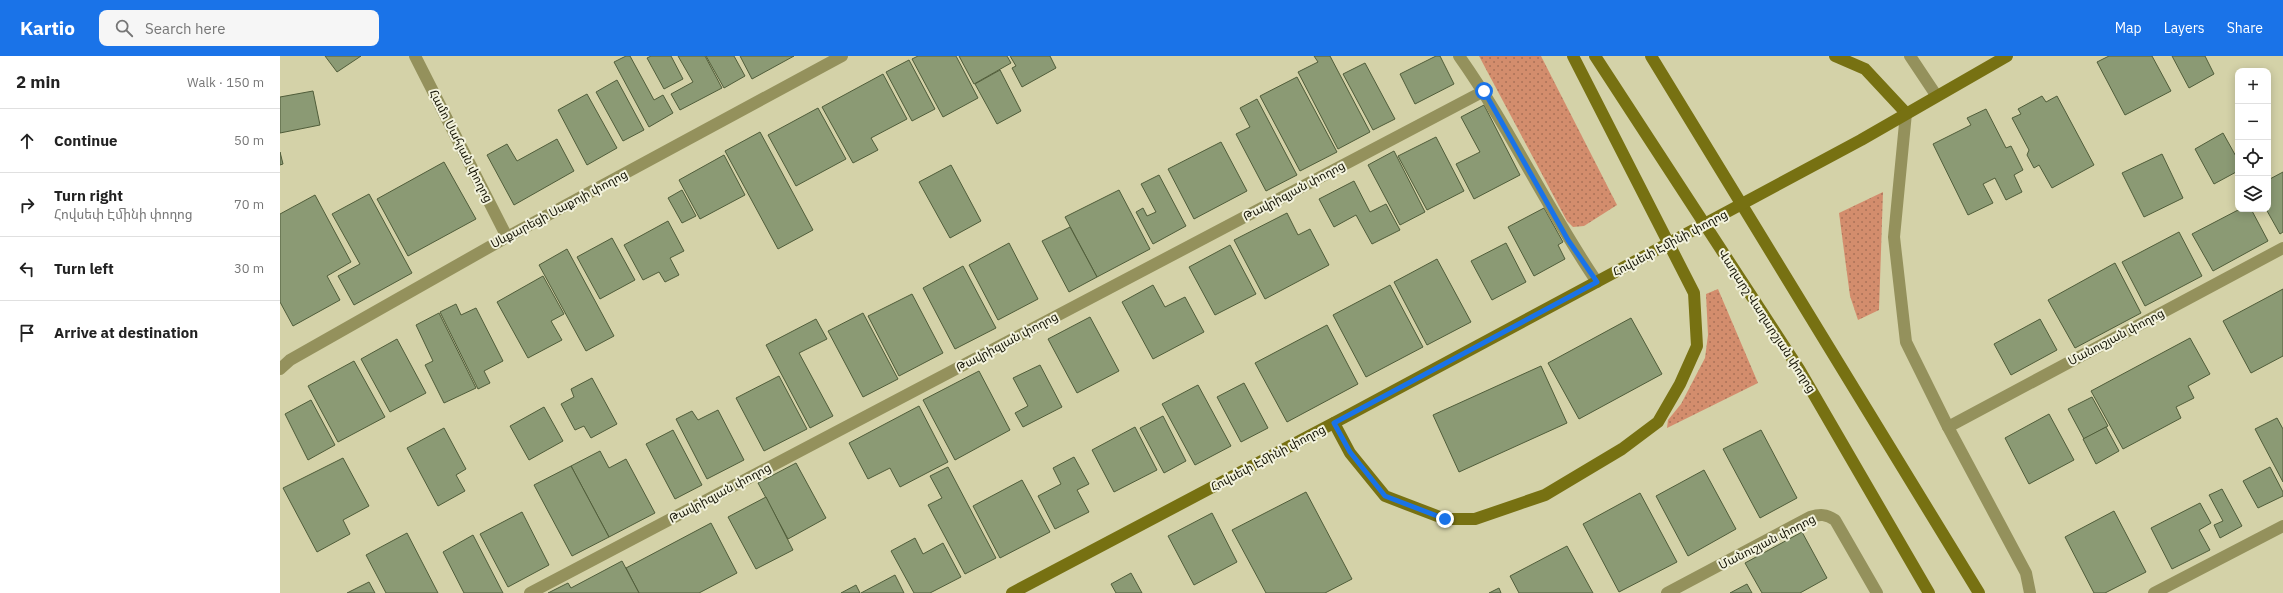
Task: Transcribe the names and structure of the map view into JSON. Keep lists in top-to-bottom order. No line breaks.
{"streets":{"main road":["Հովսեփ Էմինի փողոց","Վաղարշ Վաղարշյան փողոց"],"street":["Համո Սահյան փողոց","Թավրիզյան փողոց","Սևքարեցի Սաքոյի փողոց","Մանուշյան փողոց"]},"crossings":[["Համո Սահյան փողոց","Սևքարեցի Սաքոյի փողոց"]],"page":{"header":"Kartio","search":"Search here","nav":["Map","Layers","Share"],"heading":["2 min","Walk · 150 m"],"map_buttons":["+","−"],"list":[["Continue","50 m"],["Turn right","Հովսեփ Էմինի փողոց","70 m"],["Turn left","30 m"],"Arrive at destination"]}}
